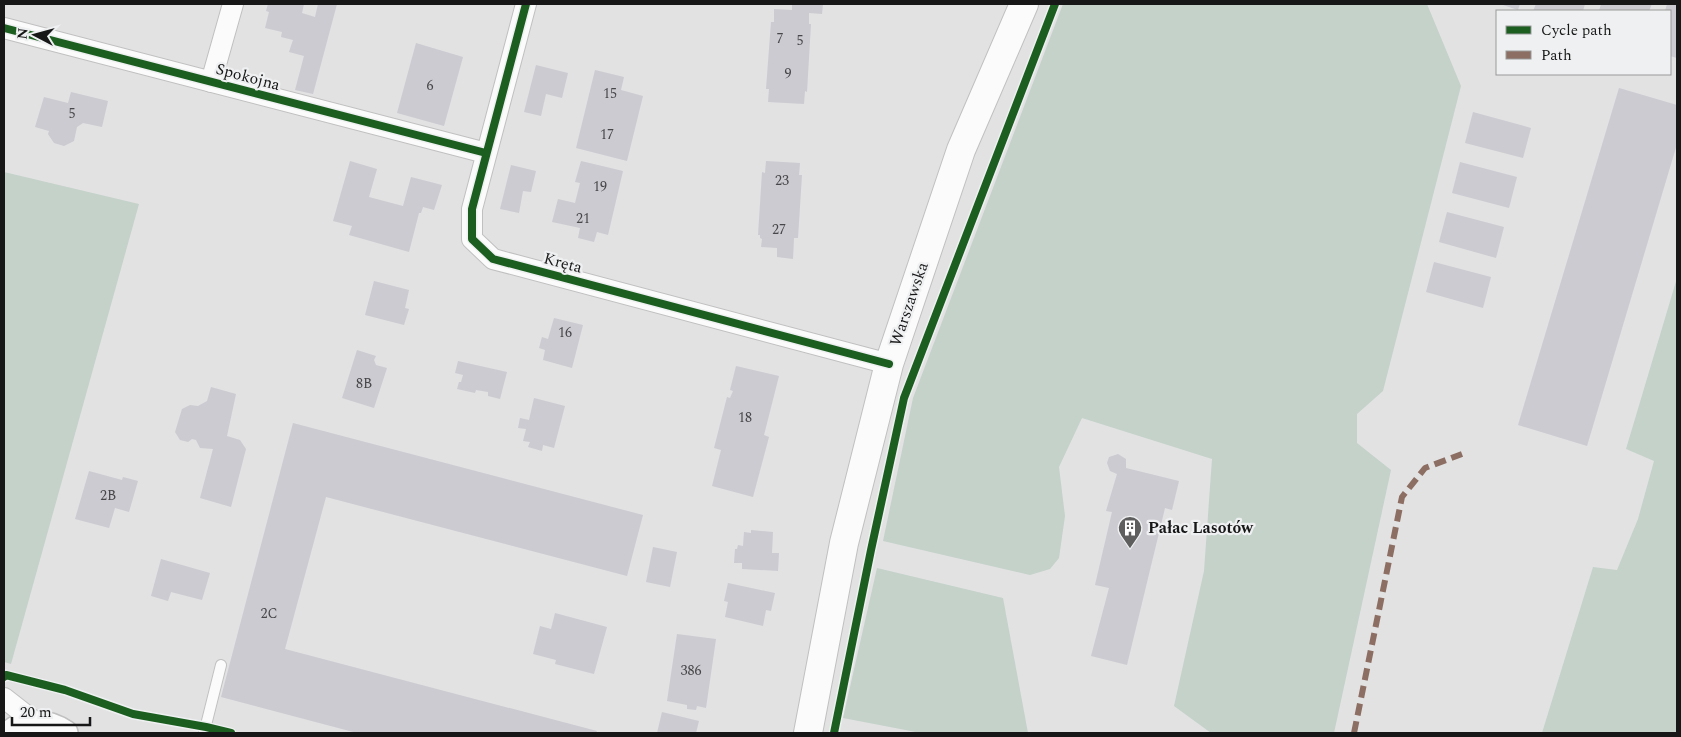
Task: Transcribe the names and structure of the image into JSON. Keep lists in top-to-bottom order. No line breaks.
{"streets":{"main road":["Warszawska"],"street":["Spokojna","Kręta"]},"crossings":[["Spokojna","Kręta"],["Kręta","Warszawska"]],"places":{"building":["Pałac Lasotów"]},"house_numbers":["7","5","9","6","15","5","17","23","19","21","27","16","8B","18","2B","2C","386"],"legend":["Cycle path","Path"],"scale_bar":"20 m","north":"left"}
